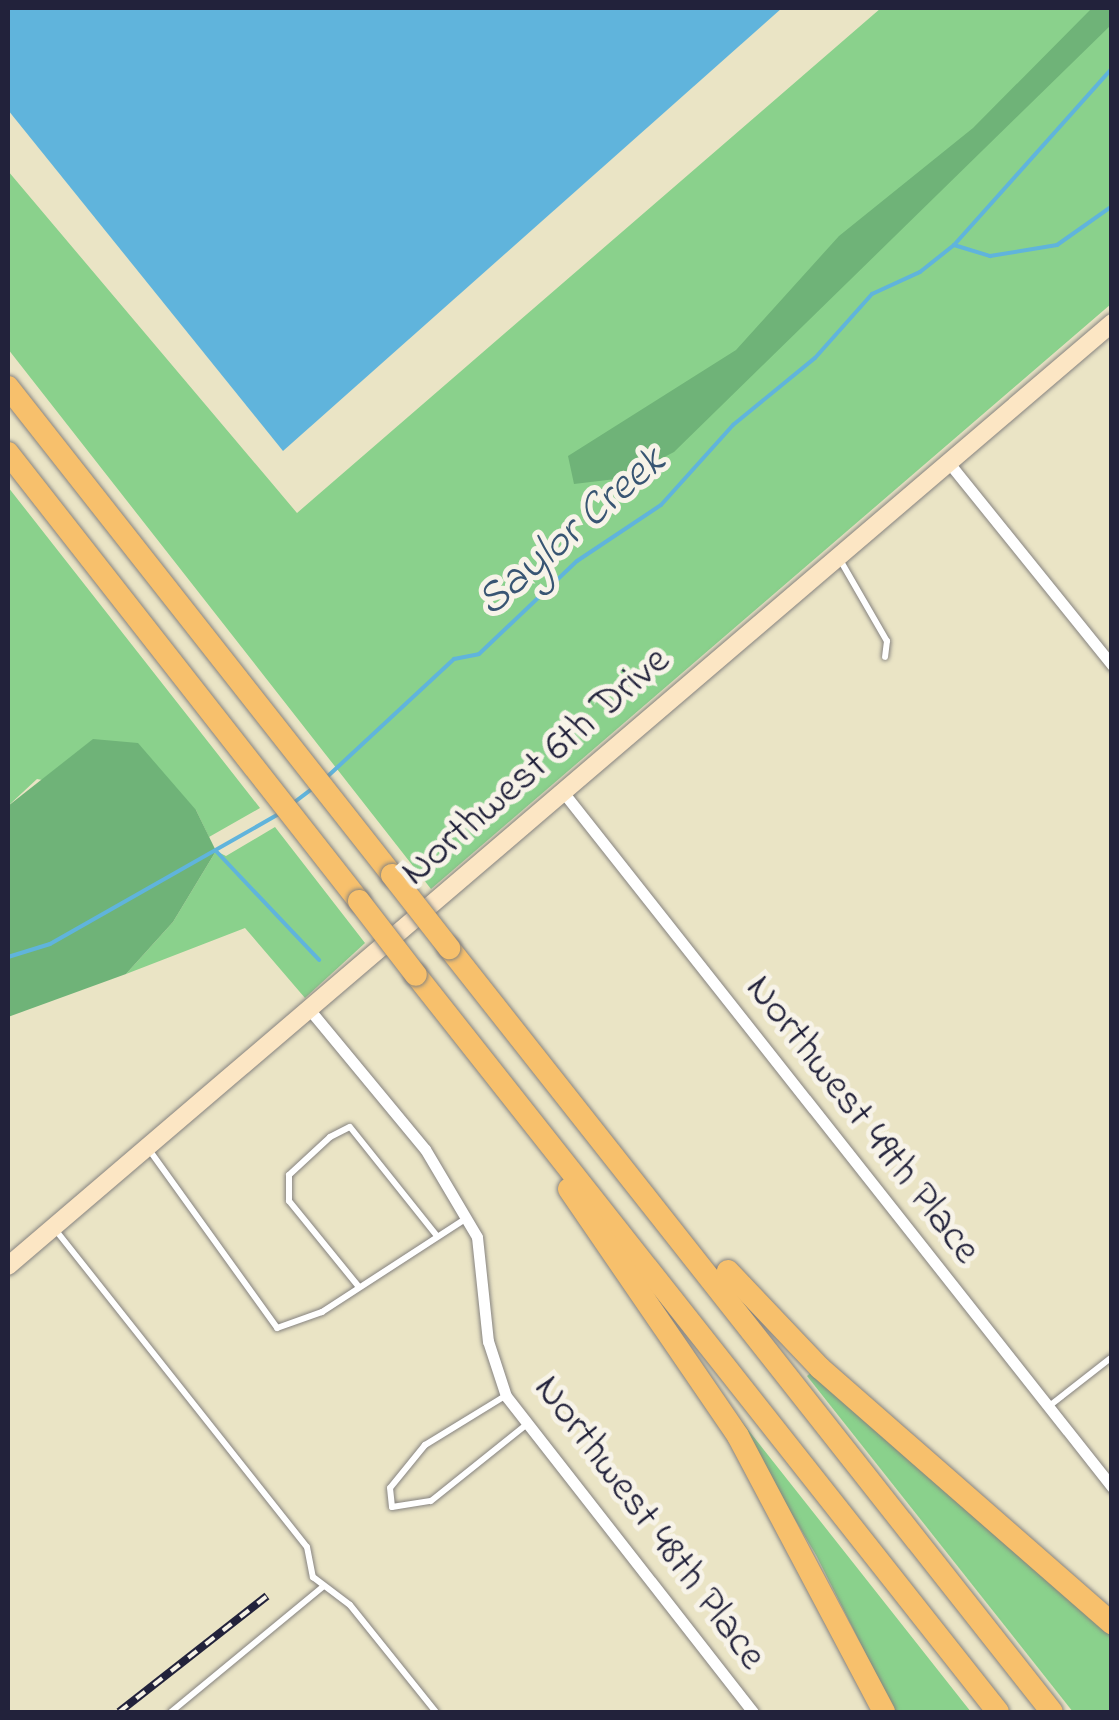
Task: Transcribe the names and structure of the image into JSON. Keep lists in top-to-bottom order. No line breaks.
{"streets":{"main road":["Northwest 6th Drive"],"street":["Northwest 49th Place","Northwest 48th Place"]},"crossings":[["Northwest 6th Drive","Northwest 49th Place"],["Northwest 6th Drive","Northwest 48th Place"]],"water":["Saylor Creek"]}
